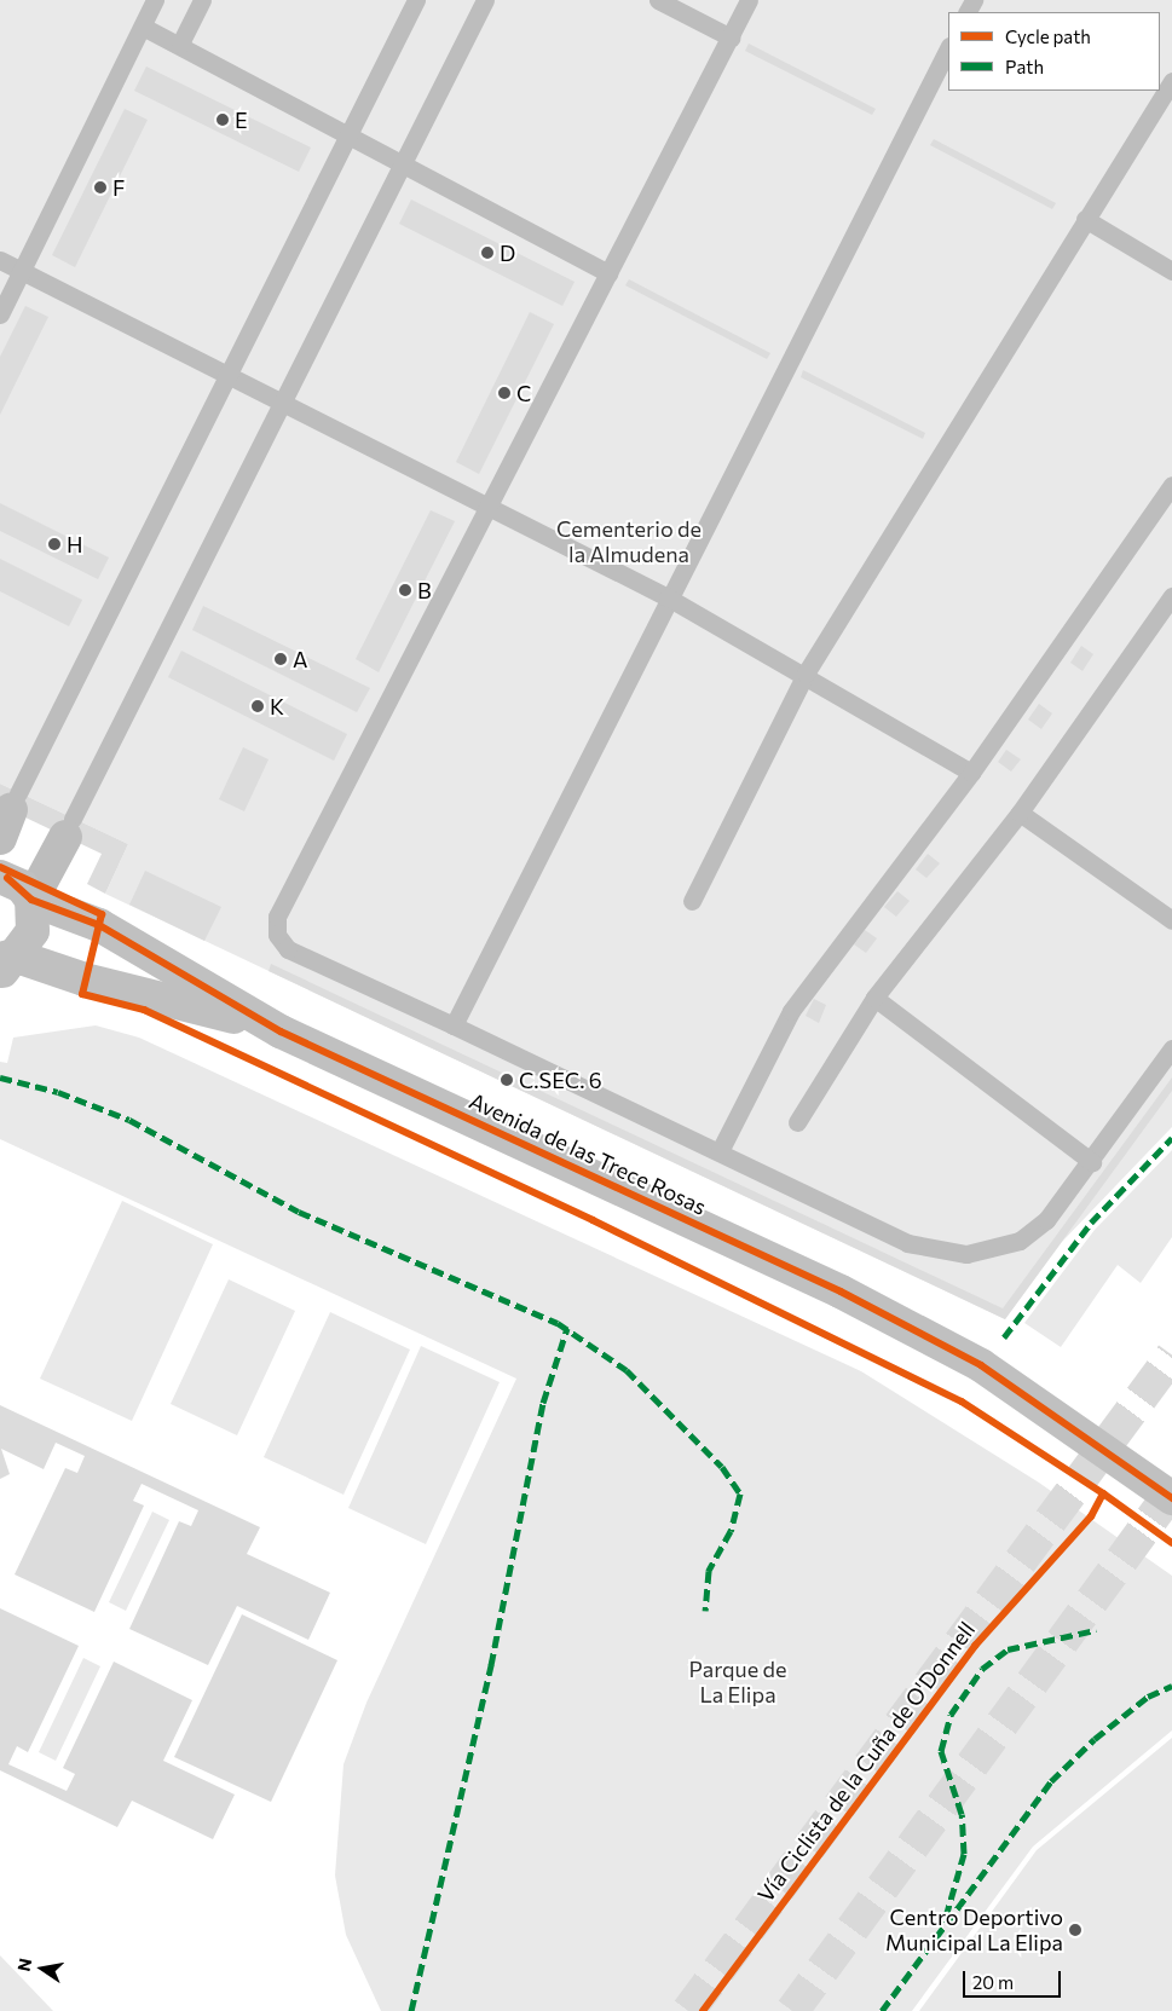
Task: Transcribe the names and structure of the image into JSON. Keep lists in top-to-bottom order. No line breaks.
{"streets":{"street":["Avenida de las Trece Rosas"],"cycle path":["Vía Ciclista de la Cuña de O'Donnell"]},"parks":["Cementerio de la Almudena","Parque de La Elipa"],"places":["E","F","D","C","H","B","A","K","C.SEC. 6","Centro Deportivo Municipal La Elipa"],"legend":["Cycle path","Path"],"scale_bar":"20 m","north":"left"}
